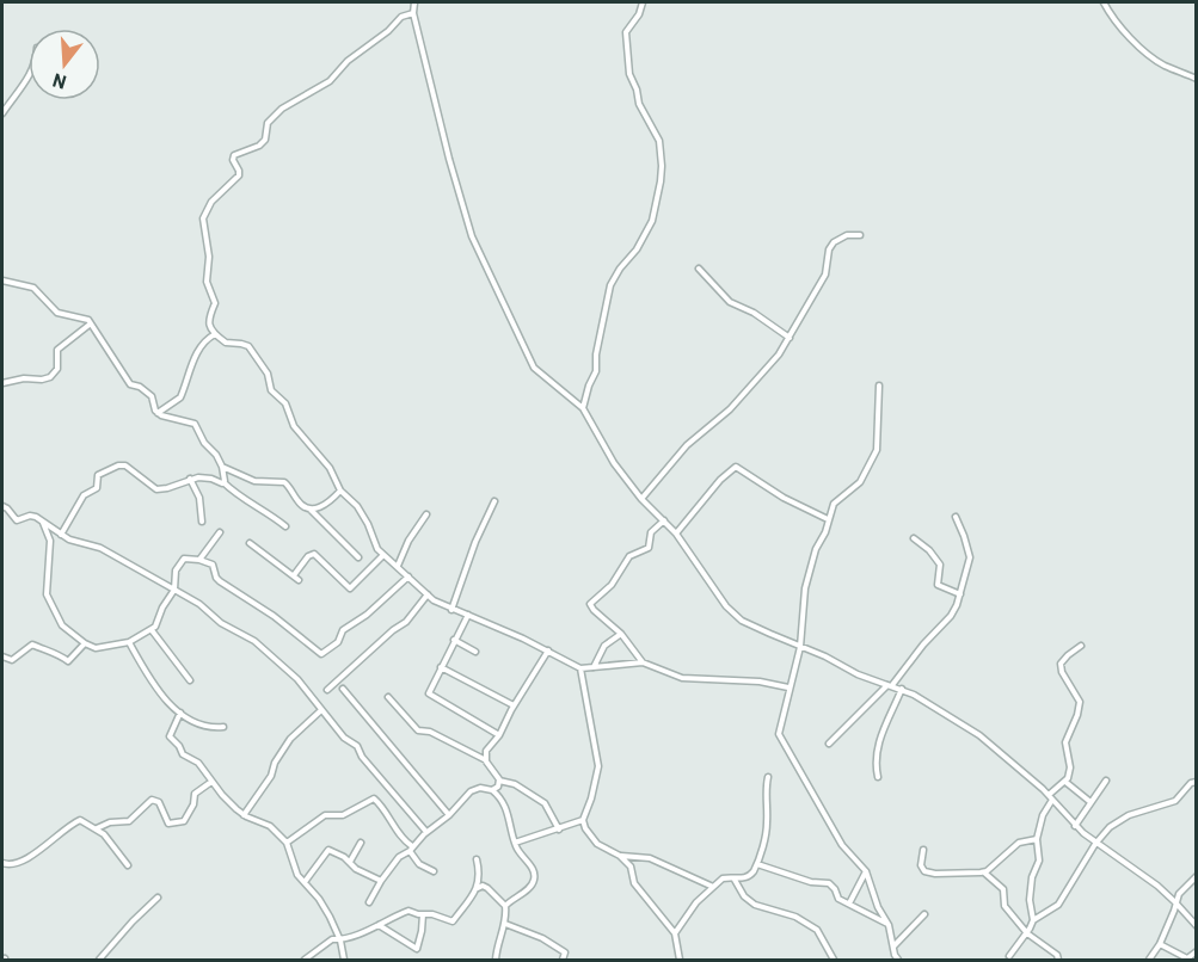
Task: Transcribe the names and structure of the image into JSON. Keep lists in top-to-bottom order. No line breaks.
{"north":"bottom"}
